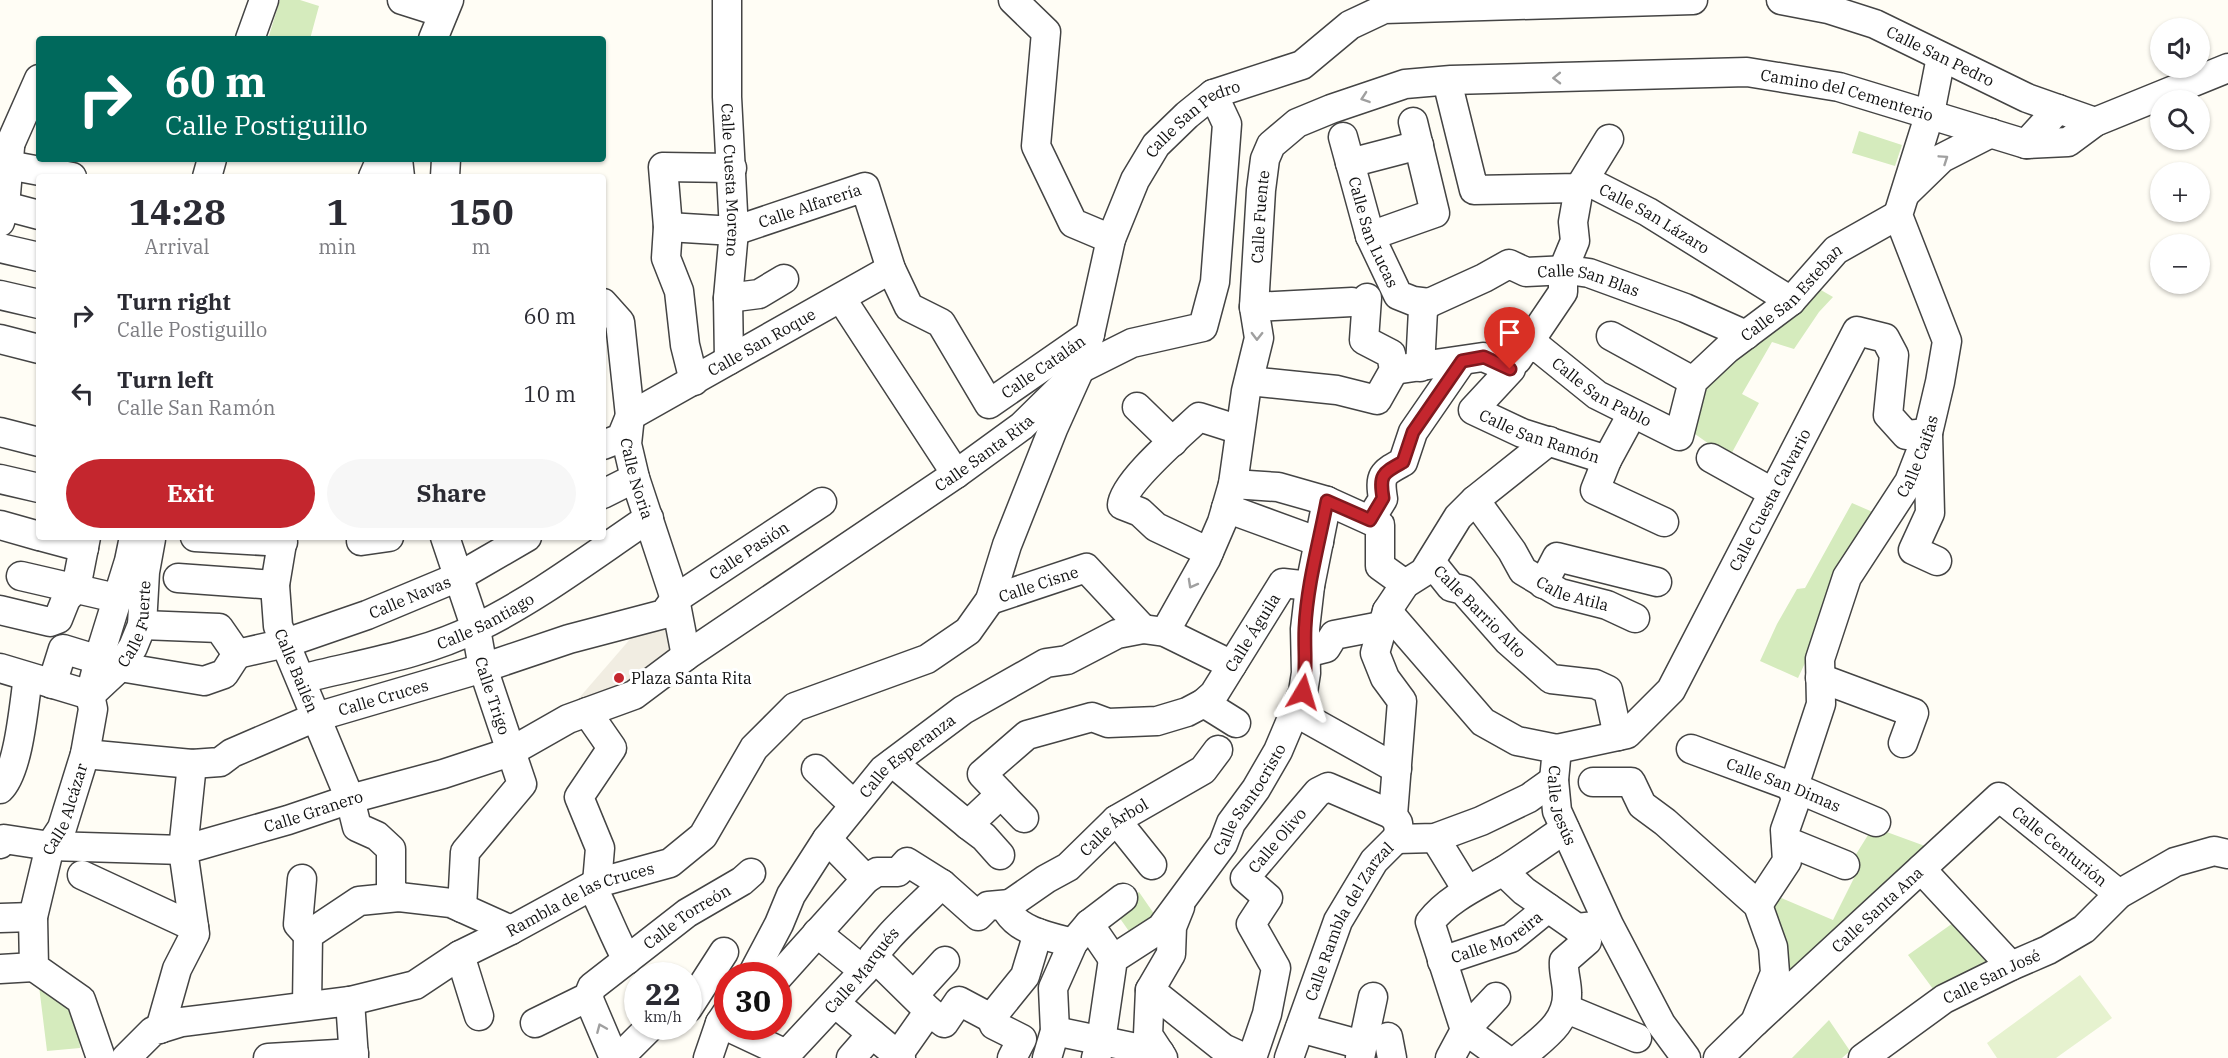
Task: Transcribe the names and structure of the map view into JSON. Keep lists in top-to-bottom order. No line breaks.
{"streets":{"street":["Calle San Pedro","Camino del Cementerio","Calle Cuesta Moreno","Calle Alfarería","Calle Fuente","Calle San Lázaro","Calle San Lucas","Calle San Blas","Calle San Esteban","Calle San Roque","Calle Catalán","Calle San Pablo","Calle San Ramón","Calle Santa Rita","Calle Caifas","Calle Noria","Calle Cuesta Calvario","Calle Pasión","Calle Cisne","Calle Atila","Calle Navas","Calle Barrio Alto","Calle Santiago","Calle Fuerte","Calle Águila","Calle Bailén","Calle Trigo","Calle Cruces","Calle Esperanza","Calle San Dimas","Calle Santocristo","Calle Jesús","Calle Alcázar","Calle Granero","Calle Árbol","Calle Olivo","Calle Centurión","Rambla de las Cruces","Calle Santa Ana","Calle Torreón","Calle Rambla del Zarzal","Calle Moreira","Calle Marqués","Calle San José"]},"crossings":[["Calle San Pedro","Calle Catalán"],["Calle San Pedro","Calle Santa Rita"],["Calle San Pedro","Calle Cisne"],["Calle San Pedro","Rambla de las Cruces"],["Camino del Cementerio","Calle Fuente"],["Camino del Cementerio","Calle San Esteban"],["Calle Cuesta Moreno","Calle Alfarería"],["Calle Cuesta Moreno","Calle San Roque"],["Calle Alfarería","Calle San Roque"],["Calle Alfarería","Calle Catalán"],["Calle Fuente","Calle San Lázaro"],["Calle Fuente","Calle Cisne"],["Calle Fuente","Calle Esperanza"],["Calle San Lázaro","Calle San Esteban"],["Calle San Lucas","Calle San Blas"],["Calle San Blas","Calle San Esteban"],["Calle San Esteban","Calle San Pablo"],["Calle San Esteban","Calle Caifas"],["Calle San Roque","Calle Catalán"],["Calle San Roque","Calle Noria"],["Calle San Pablo","Calle San Ramón"],["Calle San Ramón","Calle Barrio Alto"],["Calle Santa Rita","Calle Noria"],["Calle Santa Rita","Calle Granero"],["Calle Caifas","Calle Cuesta Calvario"],["Calle Caifas","Calle San Dimas"],["Calle Noria","Calle Pasión"],["Calle Noria","Calle Santiago"],["Calle Noria","Calle Cruces"],["Calle Cuesta Calvario","Calle Barrio Alto"],["Calle Cuesta Calvario","Calle Jesús"],["Calle Pasión","Calle Cruces"],["Calle Cisne","Calle Esperanza"],["Calle Cisne","Rambla de las Cruces"],["Calle Atila","Calle Barrio Alto"],["Calle Navas","Calle Bailén"],["Calle Navas","Calle Trigo"],["Calle Santiago","Calle Bailén"],["Calle Santiago","Calle Trigo"],["Calle Fuerte","Calle Alcázar"],["Calle Águila","Calle Santocristo"],["Calle Bailén","Calle Cruces"],["Calle Bailén","Calle Granero"],["Calle Trigo","Calle Cruces"],["Calle Trigo","Calle Granero"],["Calle Cruces","Calle Alcázar"],["Calle Esperanza","Calle Torreón"],["Calle Alcázar","Calle Granero"],["Calle Árbol","Calle Marqués"],["Calle Olivo","Calle Rambla del Zarzal"],["Calle Centurión","Calle Santa Ana"],["Calle Centurión","Calle San José"]],"places":["Plaza Santa Rita"],"page":{"map_buttons":["+","−"],"turn":["60 m","Calle Postiguillo"],"eta":["14:28","Arrival","1","min","150","m"],"list":[{"name":"Turn right","note":"Calle Postiguillo","value":"60 m"},{"name":"Turn left","note":"Calle San Ramón","value":"10 m"}],"buttons":["Exit","Share"],"speed":"22 km/h","limit":"30"}}
